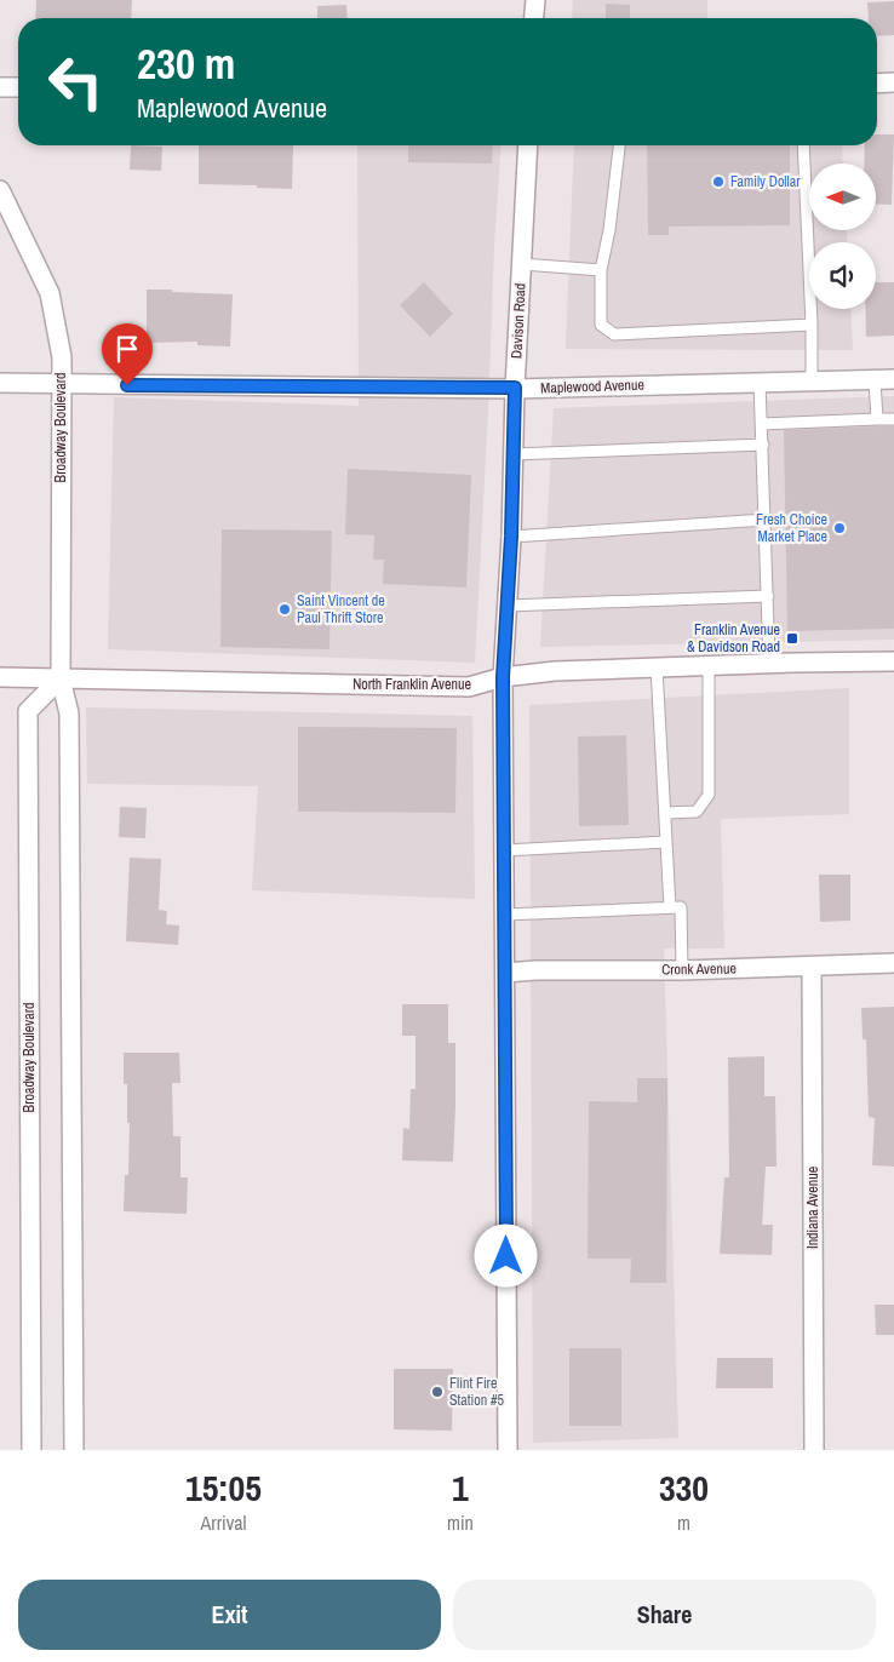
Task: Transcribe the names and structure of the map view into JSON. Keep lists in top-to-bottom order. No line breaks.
{"streets":{"street":["Davison Road","Maplewood Avenue","Broadway Boulevard","North Franklin Avenue","Cronk Avenue","Indiana Avenue"]},"crossings":[["Davison Road","Maplewood Avenue"],["Davison Road","North Franklin Avenue"],["Davison Road","Cronk Avenue"],["Maplewood Avenue","Broadway Boulevard"],["Broadway Boulevard","North Franklin Avenue"],["Cronk Avenue","Indiana Avenue"]],"places":{"other":["Family Dollar","Fresh Choice Market Place","Saint Vincent de Paul Thrift Store","Flint Fire Station #5"],"transit":["Franklin Avenue & Davidson Road"]},"north":"left","page":{"turn":["230 m","Maplewood Avenue"],"eta":["15:05","Arrival","1","min","330","m"],"buttons":["Exit","Share"]}}
